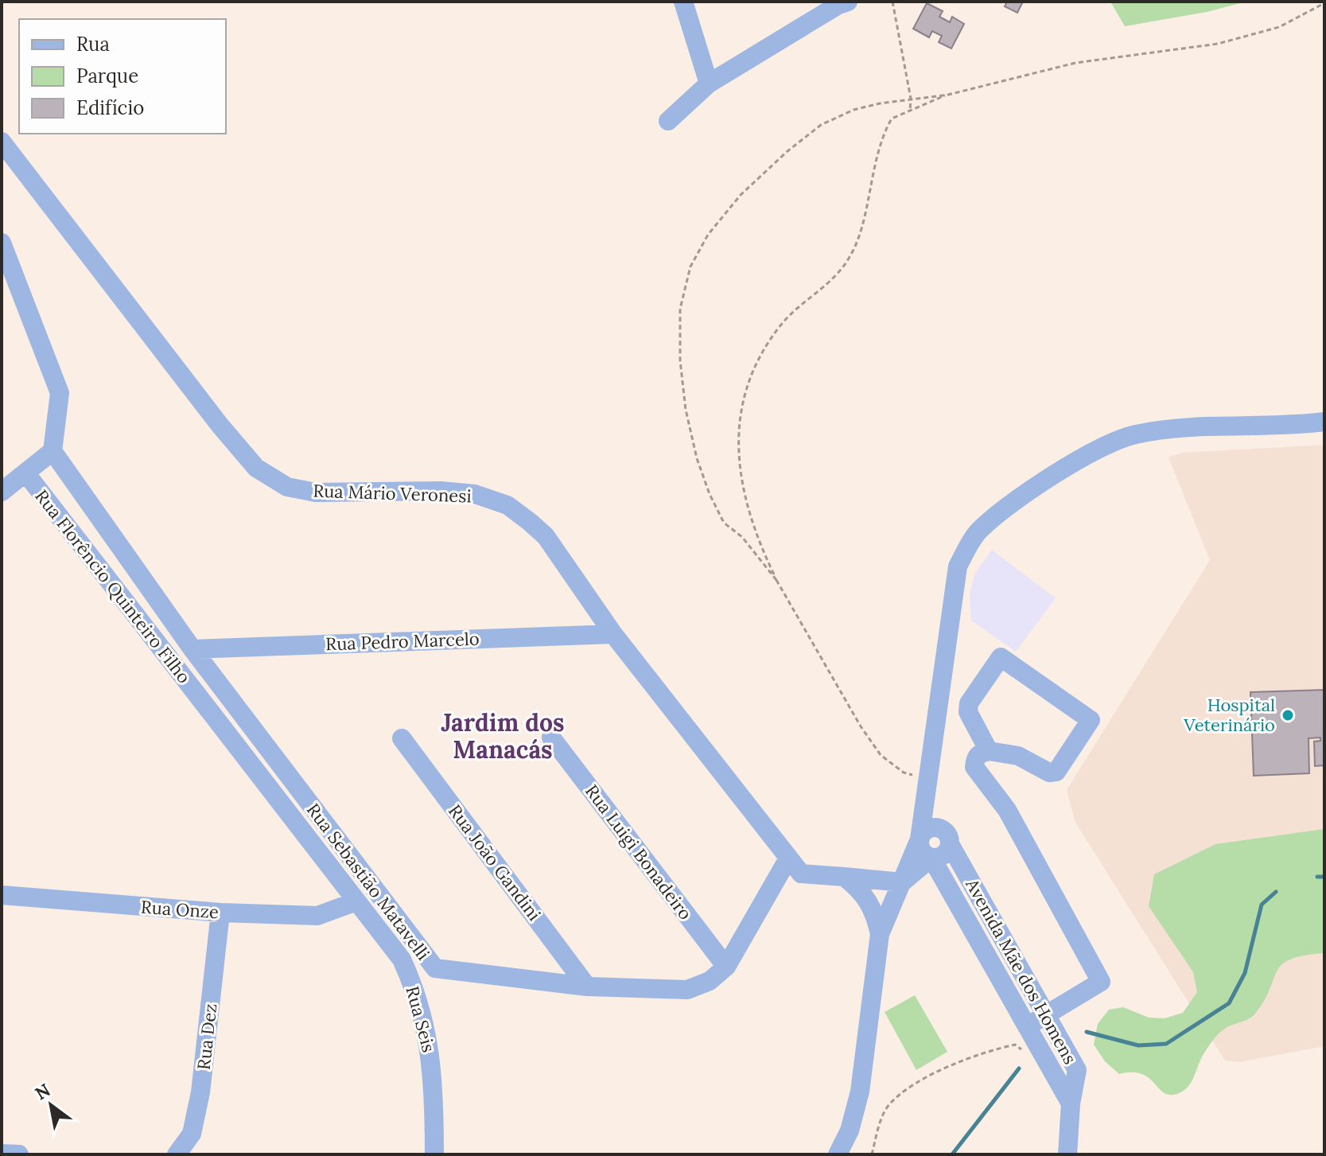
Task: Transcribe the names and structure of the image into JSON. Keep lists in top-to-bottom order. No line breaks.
{"streets":{"street":["Rua Mário Veronesi","Rua Florêncio Quinteiro Filho","Rua Pedro Marcelo","Rua Luigi Bonadeiro","Rua João Gandini","Rua Sebastião Matavelli","Rua Onze","Avenida Mãe dos Homens","Rua Seis","Rua Dez"]},"crossings":[["Rua Mário Veronesi","Rua Pedro Marcelo"],["Rua Mário Veronesi","Rua Sebastião Matavelli"],["Rua Florêncio Quinteiro Filho","Rua Sebastião Matavelli"],["Rua Florêncio Quinteiro Filho","Rua Onze"],["Rua Florêncio Quinteiro Filho","Rua Seis"],["Rua Pedro Marcelo","Rua Sebastião Matavelli"],["Rua Luigi Bonadeiro","Rua Sebastião Matavelli"],["Rua João Gandini","Rua Sebastião Matavelli"],["Rua Onze","Rua Seis"],["Rua Onze","Rua Dez"]],"districts":["Jardim dos Manacás"],"places":["Hospital Veterinário"],"legend":["Rua","Parque","Edifício"],"north":"top left"}
